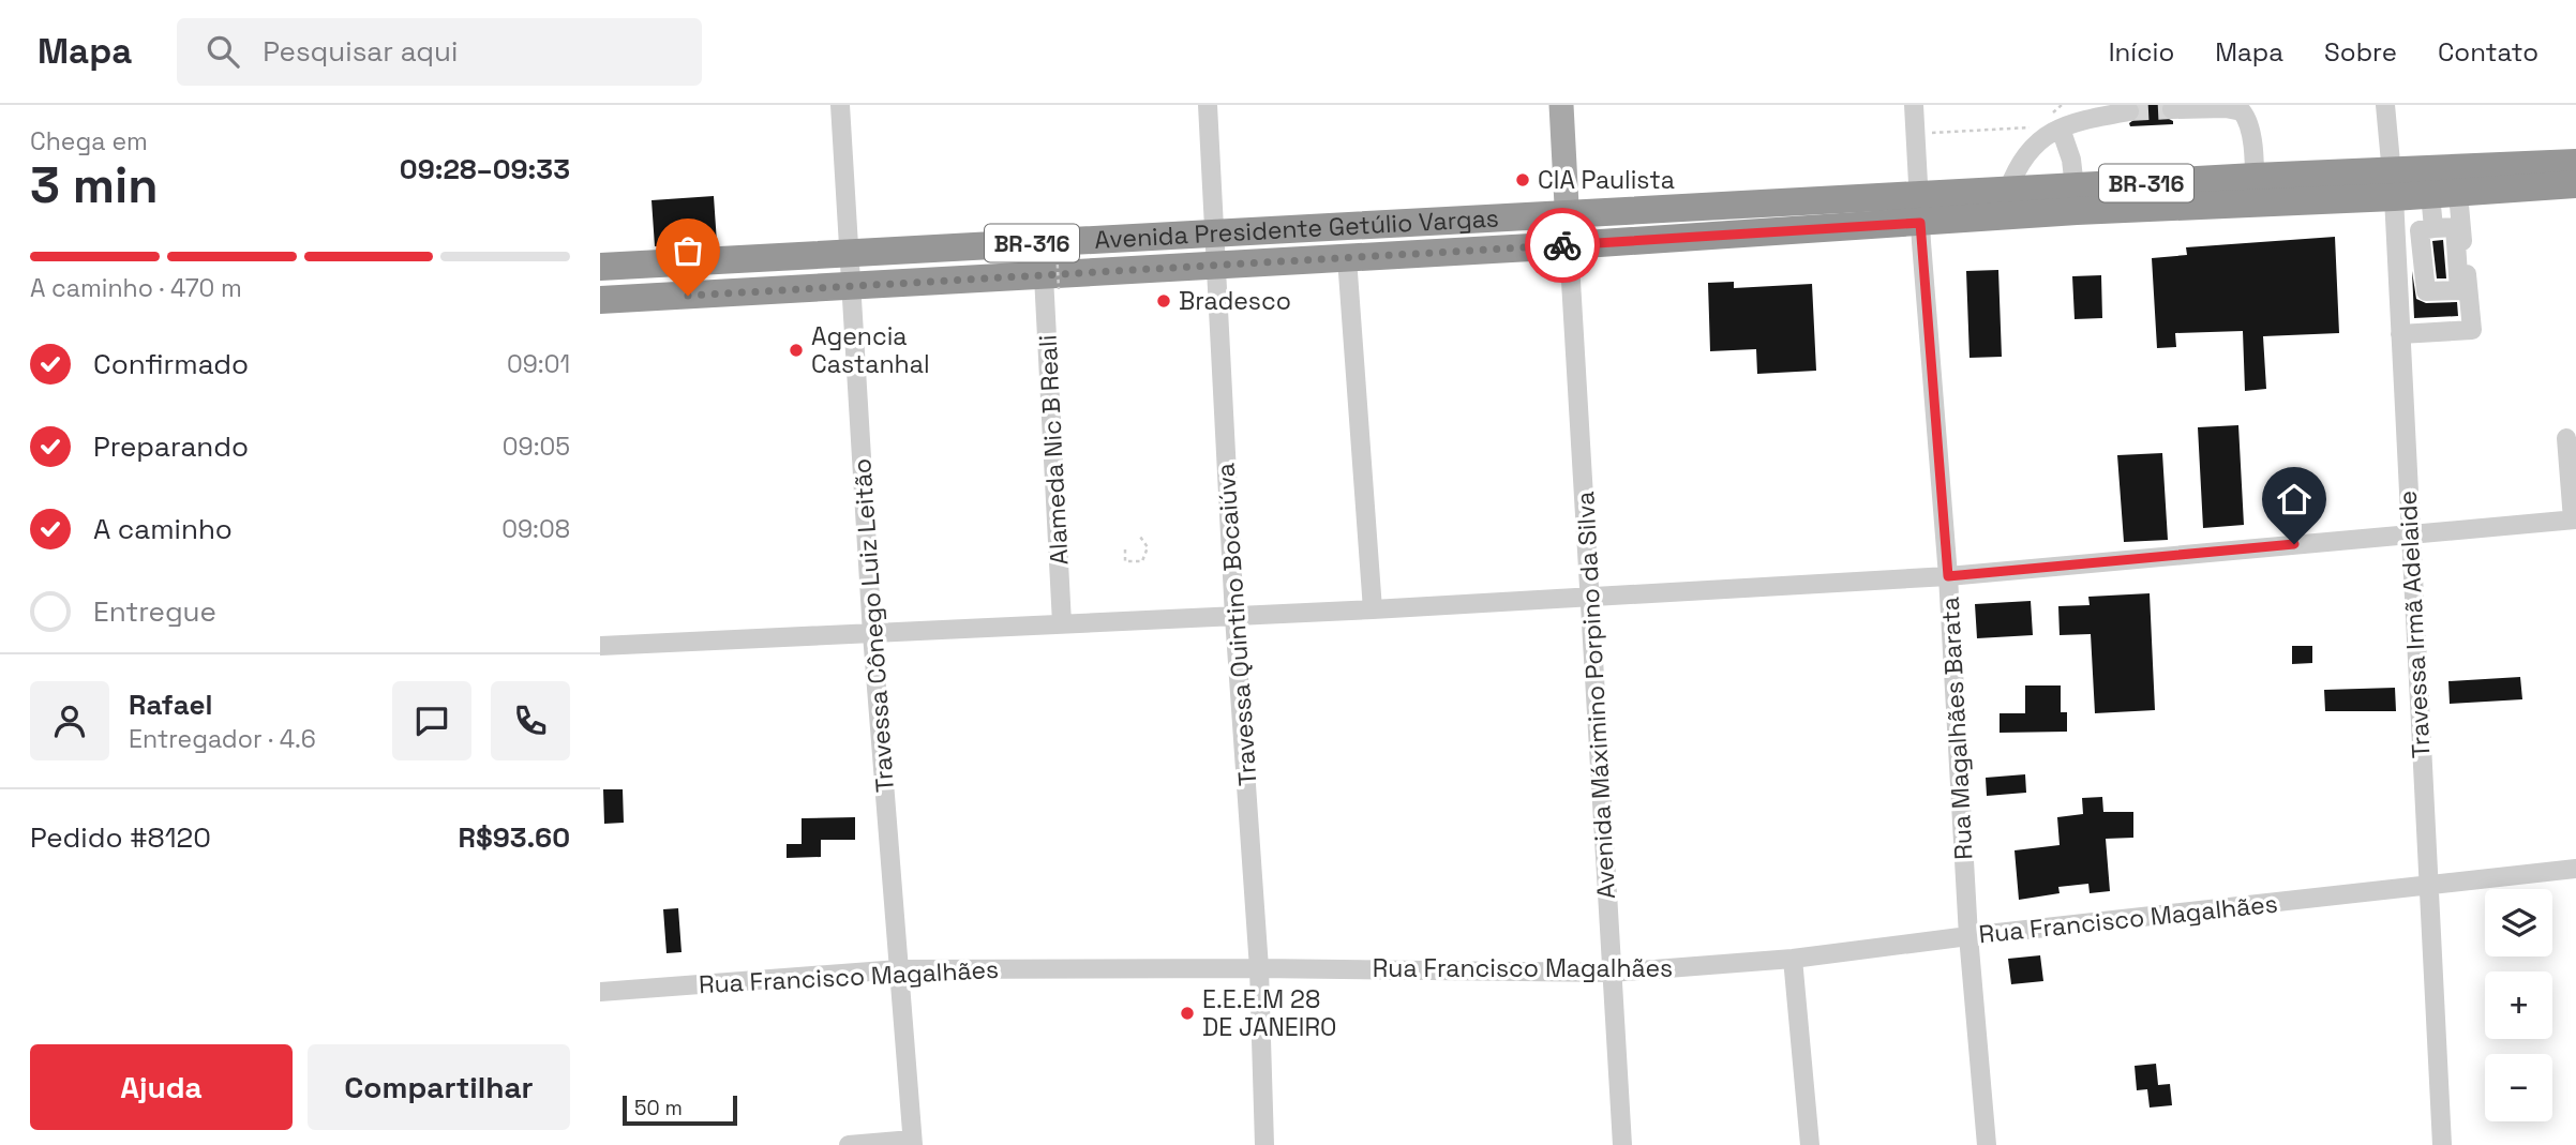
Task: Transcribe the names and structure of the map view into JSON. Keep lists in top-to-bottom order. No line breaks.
{"streets":{"highway":["BR-316","Avenida Presidente Getúlio Vargas"],"street":["Alameda Nic B Reali","Travessa Quintino Bocaiúva","Travessa Irmã Adelaide","Travessa Cônego Luiz Leitão","Avenida Máximino Porpino da Silva","Rua Magalhães Barata","Rua Francisco Magalhães"]},"crossings":[["Avenida Presidente Getúlio Vargas","Alameda Nic B Reali"],["Avenida Presidente Getúlio Vargas","Travessa Quintino Bocaiúva"],["Avenida Presidente Getúlio Vargas","Travessa Irmã Adelaide"],["Avenida Presidente Getúlio Vargas","Travessa Cônego Luiz Leitão"],["Avenida Presidente Getúlio Vargas","Avenida Máximino Porpino da Silva"],["Avenida Presidente Getúlio Vargas","Rua Magalhães Barata"],["Travessa Quintino Bocaiúva","Rua Francisco Magalhães"],["Travessa Irmã Adelaide","Rua Francisco Magalhães"],["Travessa Cônego Luiz Leitão","Rua Francisco Magalhães"],["Avenida Máximino Porpino da Silva","Rua Francisco Magalhães"],["Rua Magalhães Barata","Rua Francisco Magalhães"]],"places":["CIA Paulista","Bradesco","Agencia Castanhal","E.E.E.M 28 DE JANEIRO"],"scale_bar":"50 m","page":{"header":"Mapa","search":"Pesquisar aqui","nav":["Início","Mapa","Sobre","Contato"],"heading":["3 min","Chega em","09:28–09:33"],"panel":["Rafael","Entregador · 4.6","Pedido #8120","R$93.60"],"bar":"A caminho · 470 m","list":[["Confirmado","09:01"],["Preparando","09:05"],["A caminho","09:08"],"Entregue"],"map_buttons":["+","−"],"buttons":["Ajuda","Compartilhar"],"scale":"50 m"}}
